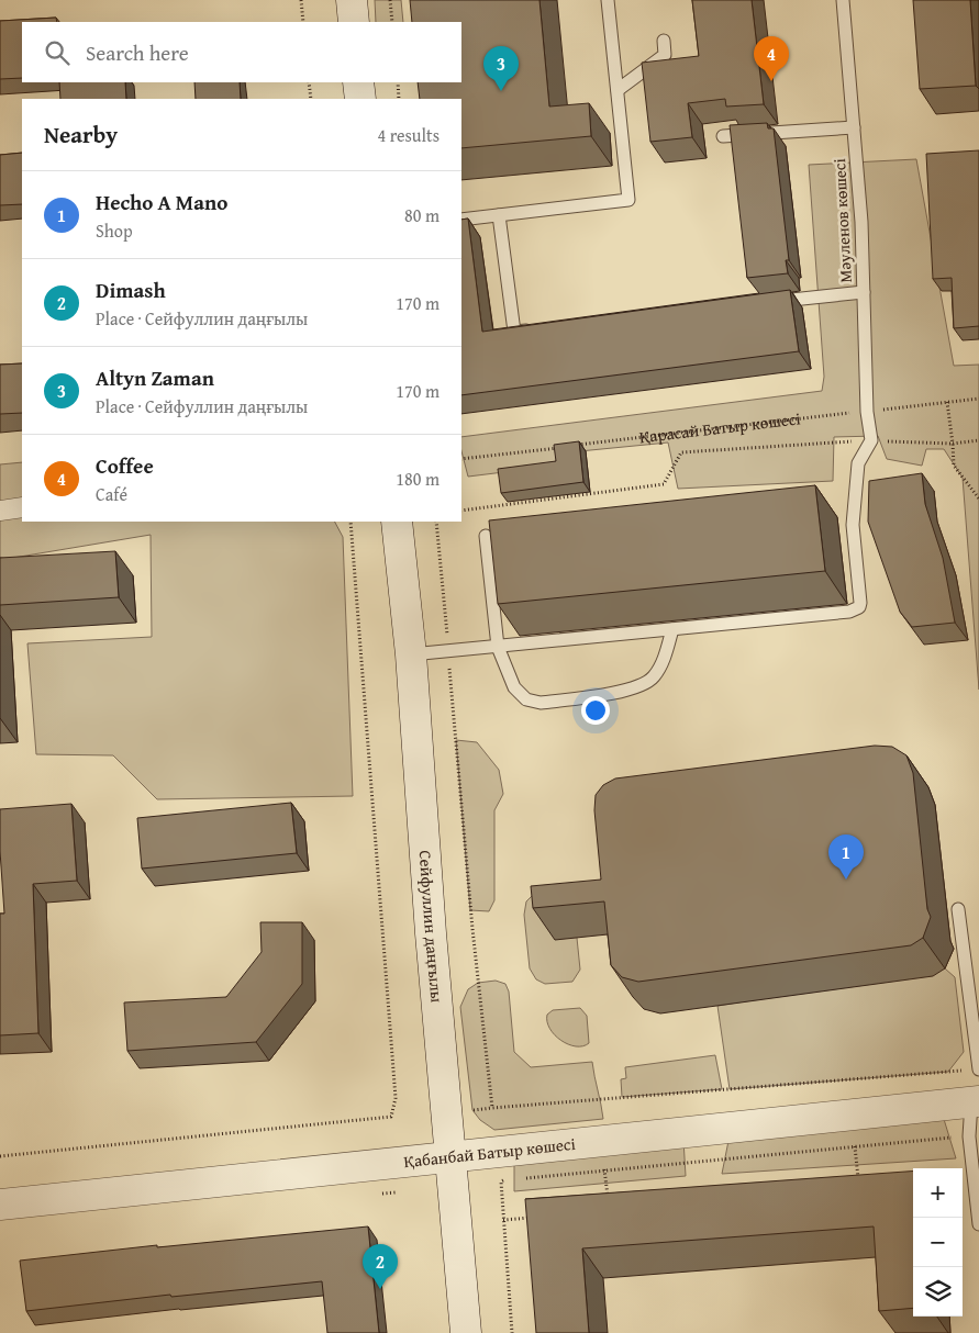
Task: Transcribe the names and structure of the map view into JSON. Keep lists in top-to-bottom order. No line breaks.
{"streets":{"street":["Сейфуллин даңғылы","Қабанбай Батыр көшесі"],"lane":["Мәуленов көшесі"],"path":["Қарасай Батыр көшесі"]},"crossings":[["Мәуленов көшесі","Қарасай Батыр көшесі"],["Сейфуллин даңғылы","Қабанбай Батыр көшесі"]],"page":{"search":"Search here","pins":["4","3","1","2"],"heading":["Nearby","4 results"],"list":[{"mark":"1","name":"Hecho A Mano","note":"Shop","value":"80 m"},{"mark":"2","name":"Dimash","note":"Place · Сейфуллин даңғылы","value":"170 m"},{"mark":"3","name":"Altyn Zaman","note":"Place · Сейфуллин даңғылы","value":"170 m"},{"mark":"4","name":"Coffee","note":"Café","value":"180 m"}],"map_buttons":["+","−"]}}
